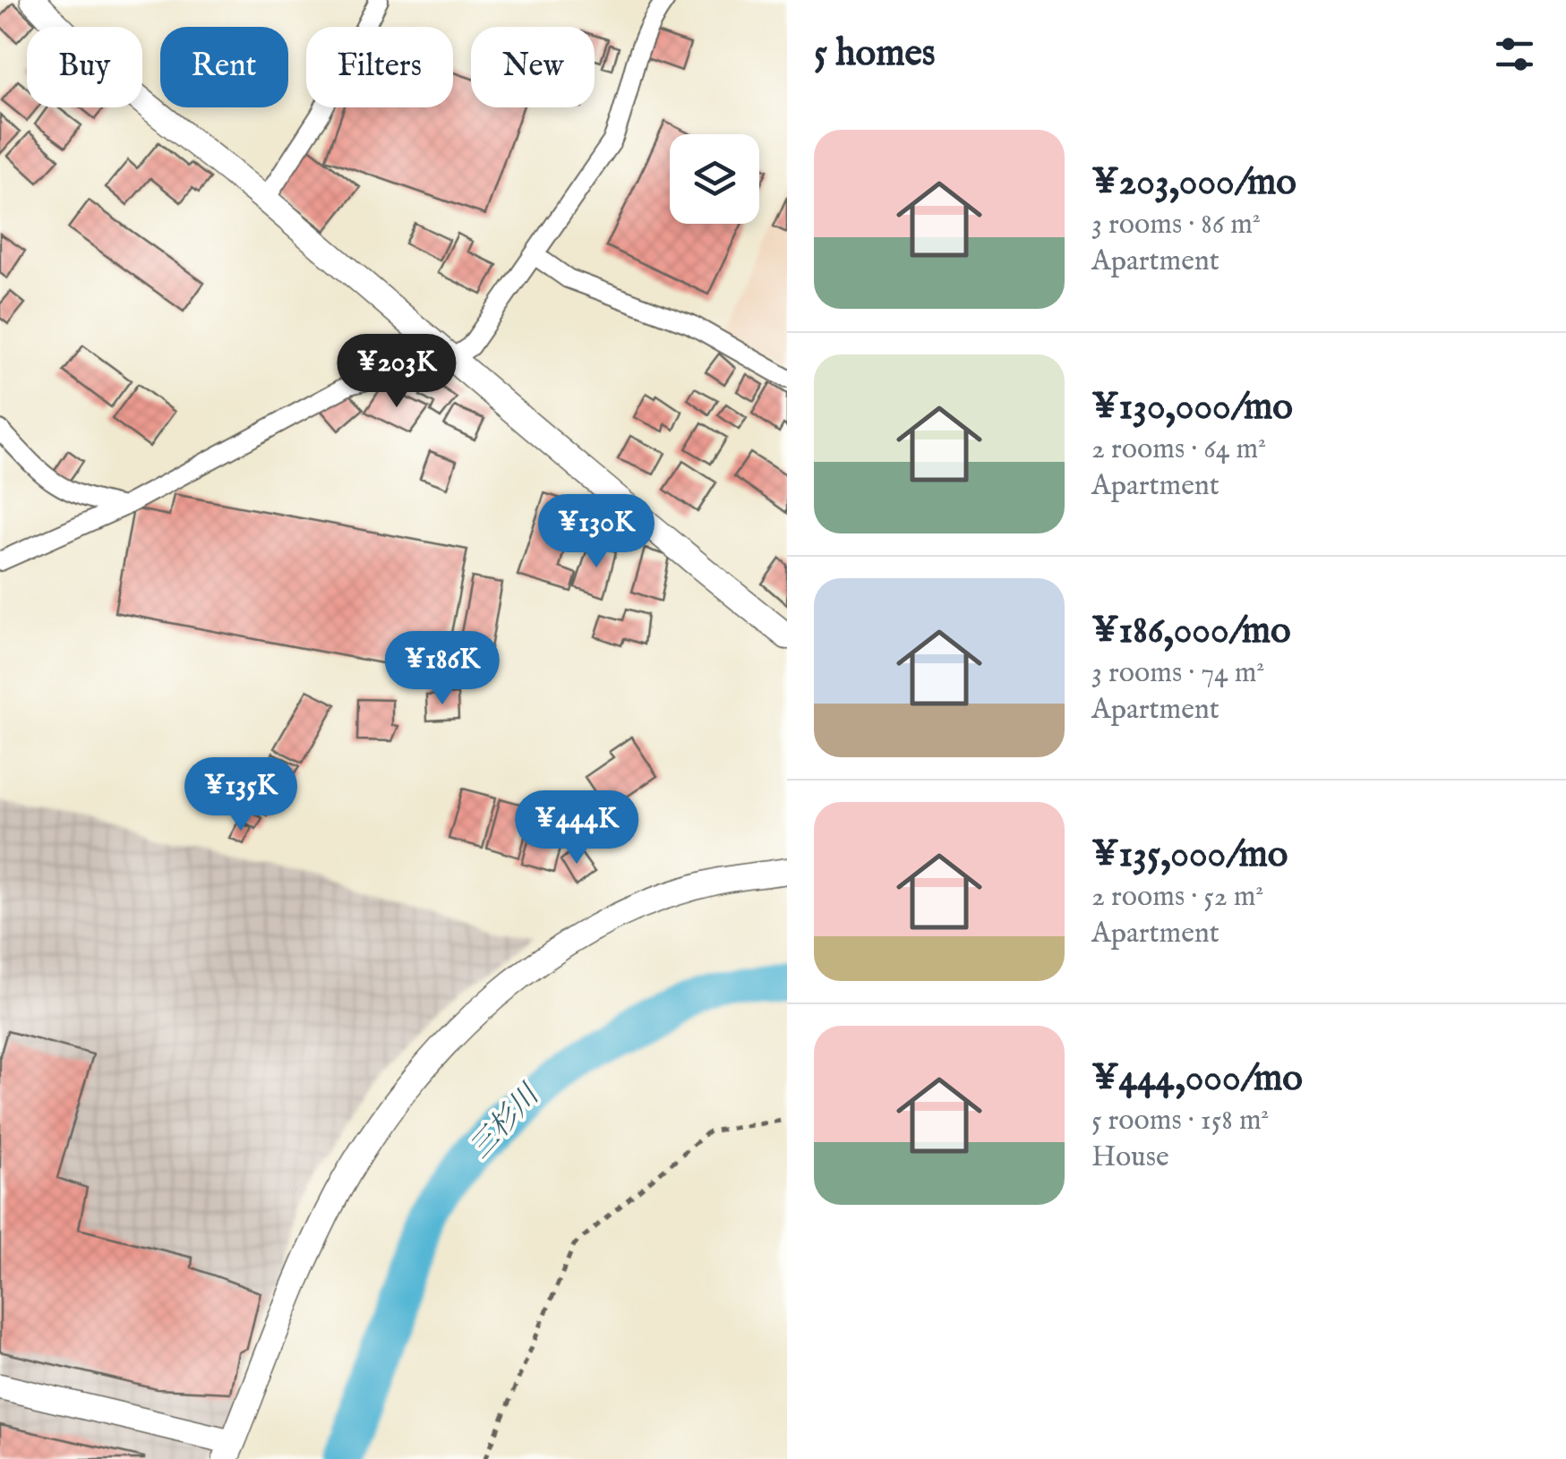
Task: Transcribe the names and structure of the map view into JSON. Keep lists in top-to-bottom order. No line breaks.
{"water":["三杉川"],"page":{"heading":"5 homes","chip":["Buy","Rent","Filters","New"],"list":[{"name":"¥203,000/mo","note":"3 rooms · 86 m² · Apartment"},{"name":"¥130,000/mo","note":"2 rooms · 64 m² · Apartment"},{"name":"¥186,000/mo","note":"3 rooms · 74 m² · Apartment"},{"name":"¥135,000/mo","note":"2 rooms · 52 m² · Apartment"},{"name":"¥444,000/mo","note":"5 rooms · 158 m² · House"}],"price":["¥203K","¥130K","¥186K","¥135K","¥444K"]}}
